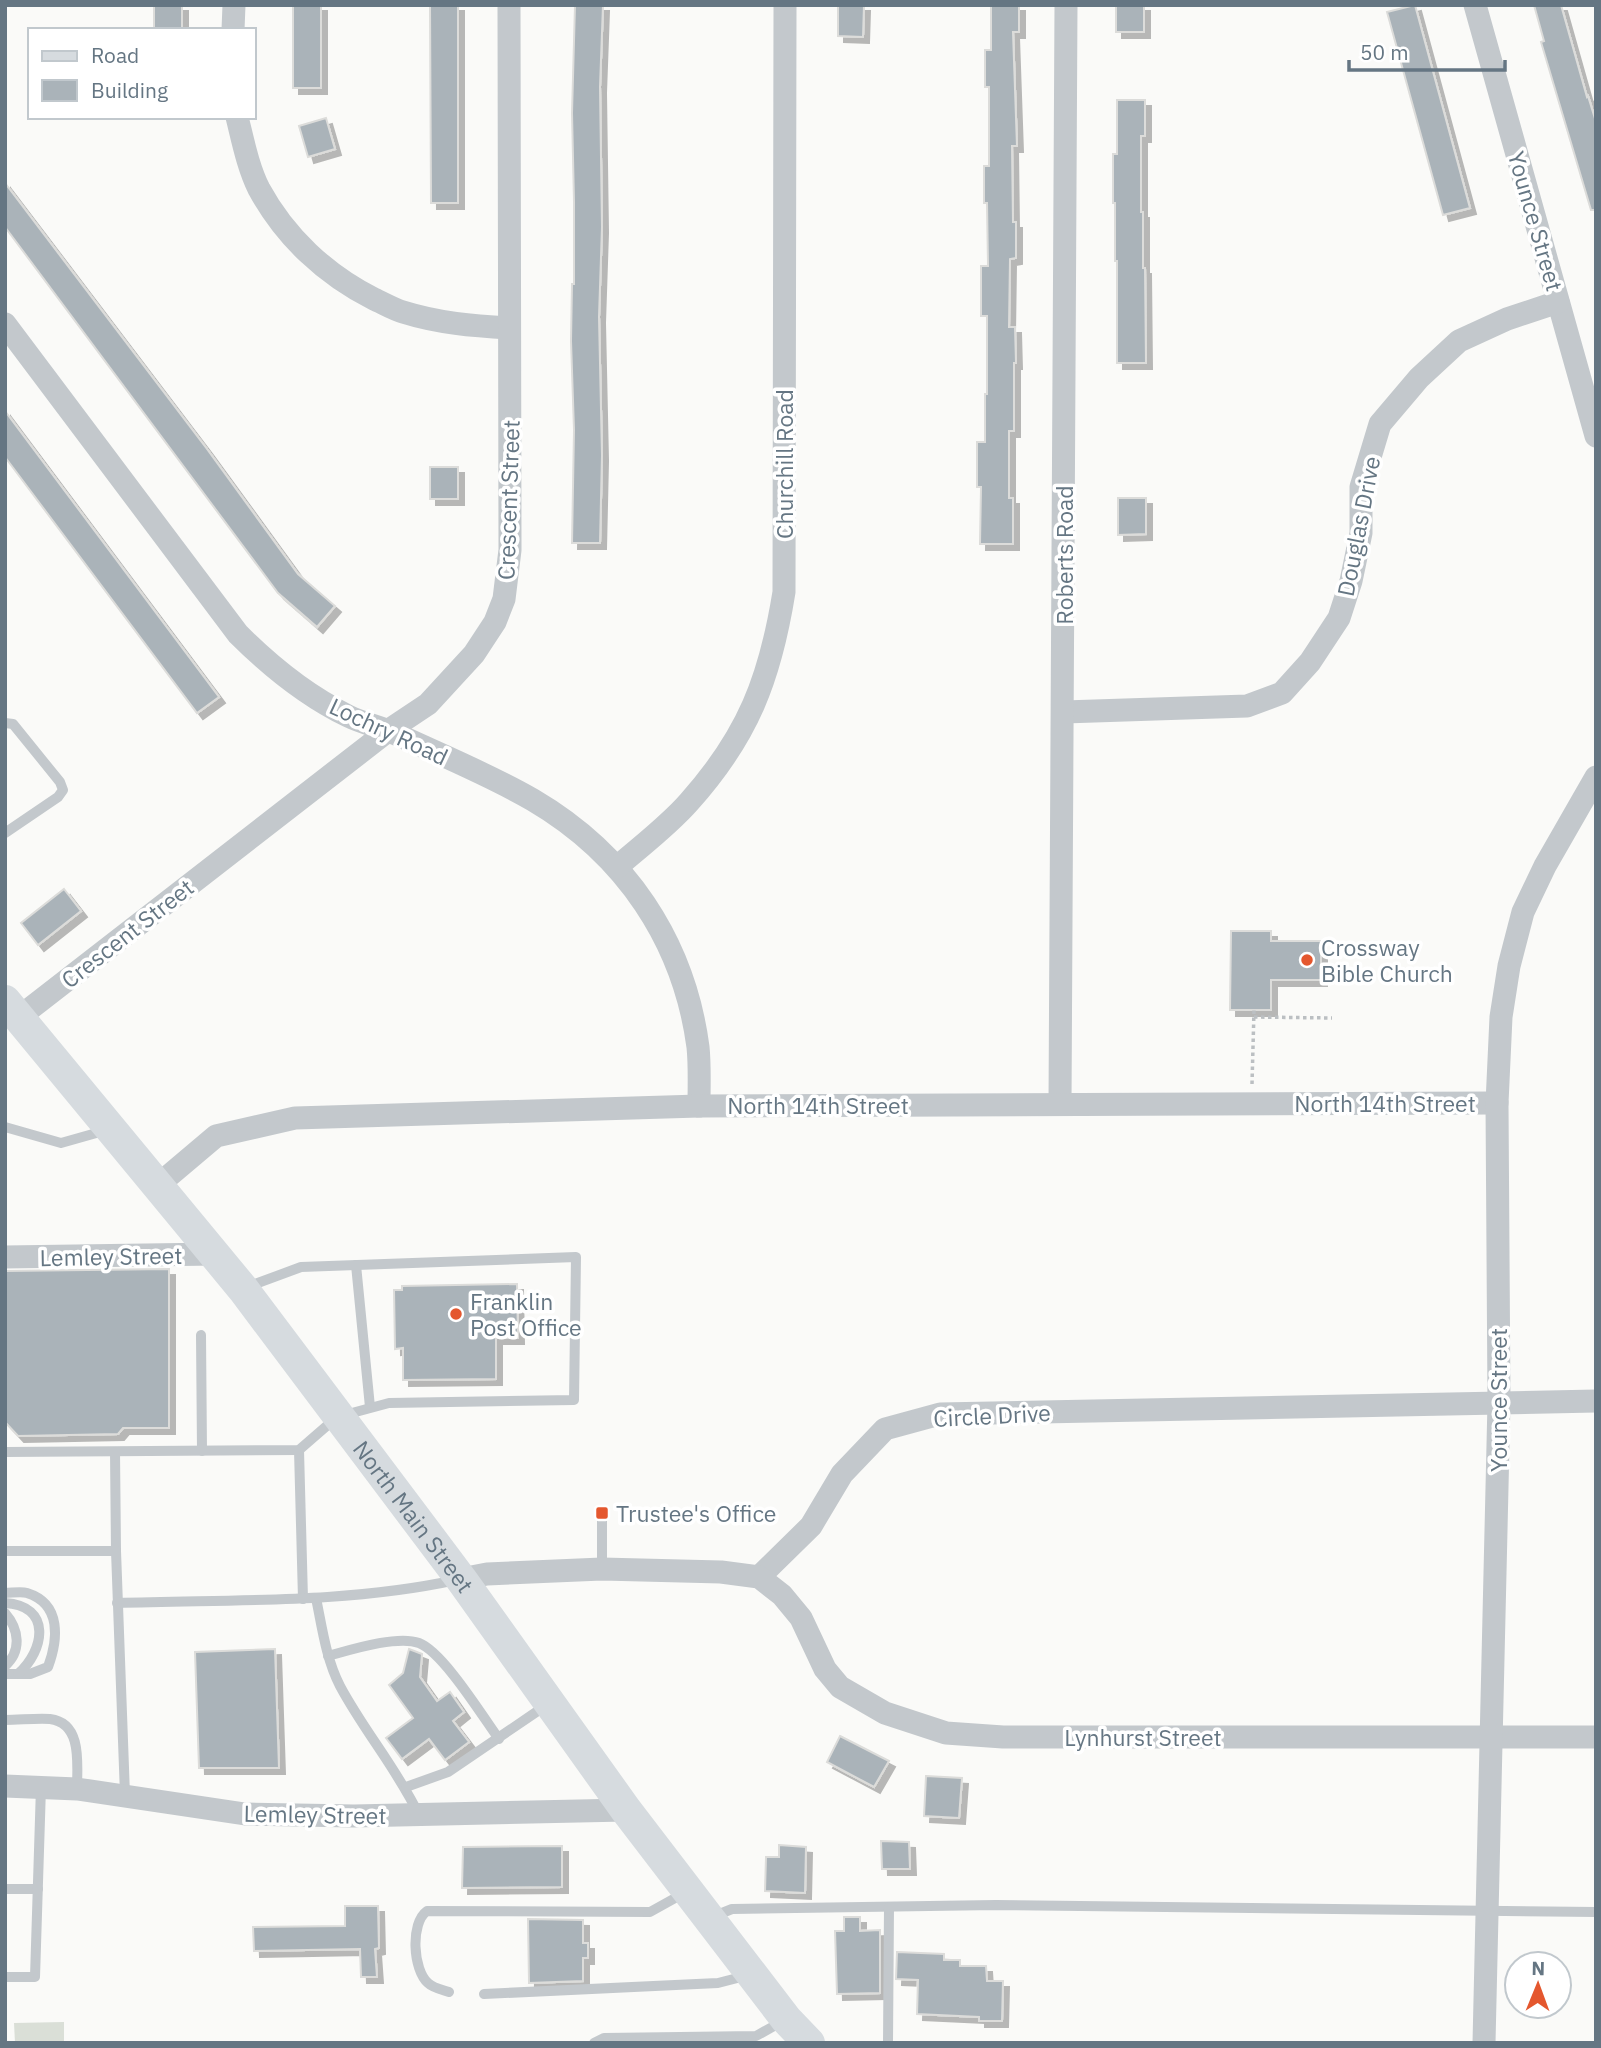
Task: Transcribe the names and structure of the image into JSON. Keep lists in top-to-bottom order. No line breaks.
{"streets":{"street":["Younce Street","Churchill Road","Crescent Street","Douglas Drive","Roberts Road","Lochry Road","North 14th Street","Lemley Street","Circle Drive","North Main Street","Lynhurst Street"]},"crossings":[["Younce Street","Douglas Drive"],["Younce Street","North 14th Street"],["Younce Street","Circle Drive"],["Younce Street","Lynhurst Street"],["Churchill Road","Lochry Road"],["Crescent Street","Lochry Road"],["Crescent Street","North Main Street"],["Douglas Drive","Roberts Road"],["Roberts Road","North 14th Street"],["Lochry Road","North 14th Street"],["North 14th Street","North Main Street"],["Lemley Street","North Main Street"],["Circle Drive","Lynhurst Street"]],"places":{"other":["Crossway Bible Church","Franklin Post Office"],"transit":["Trustee's Office"]},"legend":["Road","Building"],"scale_bar":"50 m","north":"top"}
